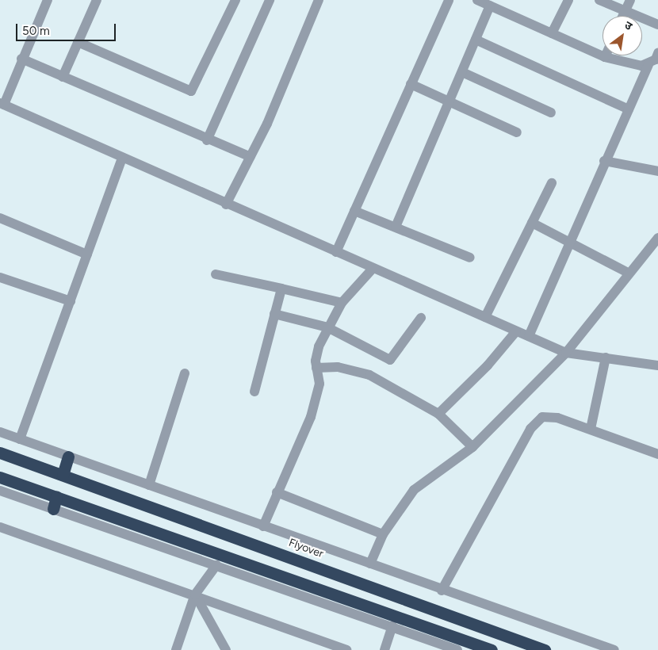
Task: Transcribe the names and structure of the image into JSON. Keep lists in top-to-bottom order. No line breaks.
{"streets":{"highway":["Flyover"]},"scale_bar":"50 m","north":"top right"}
